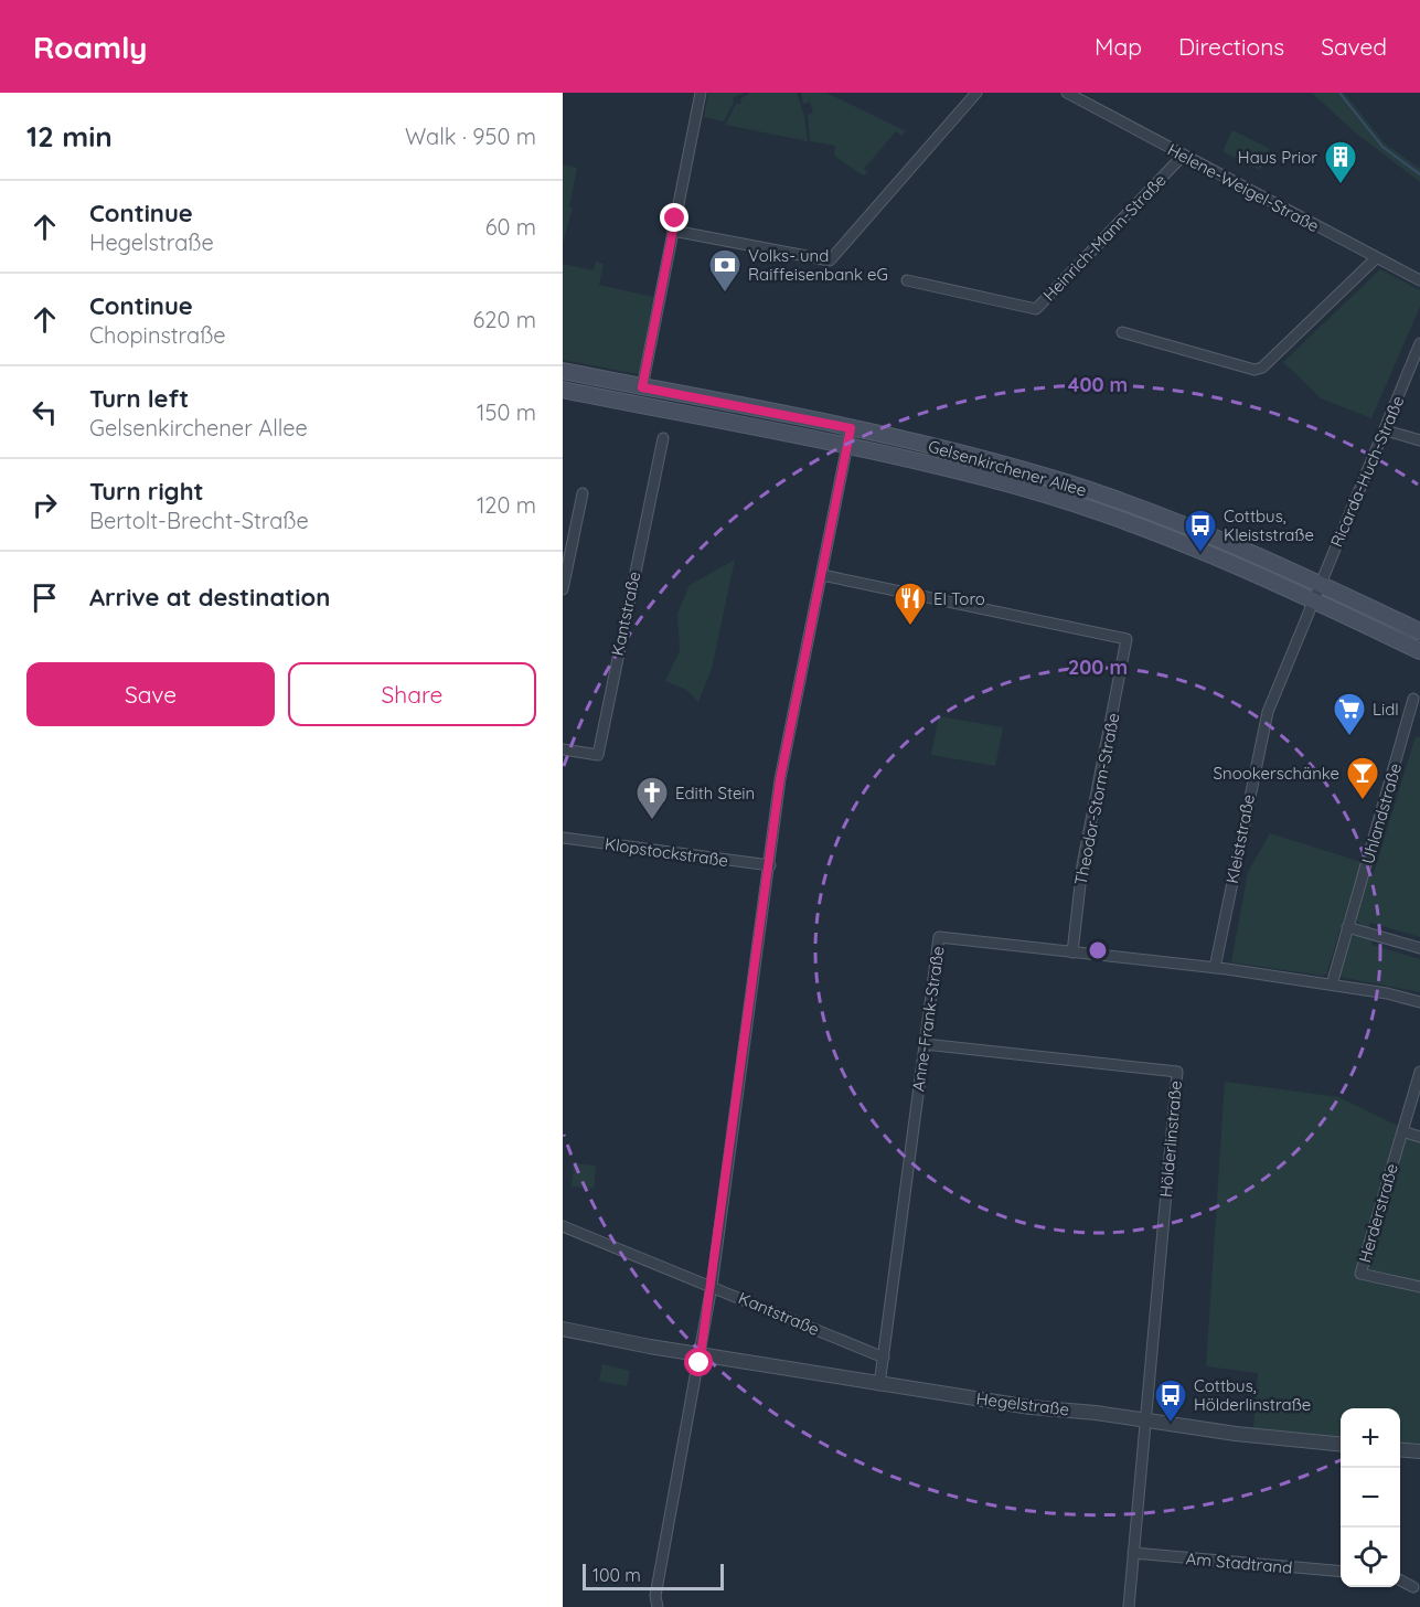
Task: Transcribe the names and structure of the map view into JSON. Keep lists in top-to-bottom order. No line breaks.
{"streets":{"main road":["Gelsenkirchener Allee"],"street":["Helene-Weigel-Straße","Heinrich-Mann-Straße","Ricarda-Huch-Straße","Kantstraße","Theodor-Storm-Straße","Uhlandstraße","Kleiststraße","Klopstockstraße","Anne-Frank-Straße","Hölderlinstraße","Herderstraße","Hegelstraße","Am Stadtrand"]},"crossings":[["Helene-Weigel-Straße","Heinrich-Mann-Straße"],["Gelsenkirchener Allee","Ricarda-Huch-Straße"],["Gelsenkirchener Allee","Kleiststraße"],["Ricarda-Huch-Straße","Kleiststraße"],["Kantstraße","Anne-Frank-Straße"],["Theodor-Storm-Straße","Anne-Frank-Straße"],["Uhlandstraße","Anne-Frank-Straße"],["Kleiststraße","Anne-Frank-Straße"],["Anne-Frank-Straße","Hölderlinstraße"],["Anne-Frank-Straße","Hegelstraße"],["Hölderlinstraße","Hegelstraße"]],"places":{"building":["Haus Prior"],"bank":["Volks- und Raiffeisenbank eG"],"bus stop":["Cottbus, Kleiststraße","Cottbus, Hölderlinstraße"],"restaurant":["El Toro"],"supermarket":["Lidl"],"bar":["Snookerschänke"],"church":["Edith Stein"]},"scale_bar":"100 m","page":{"header":"Roamly","nav":["Map","Directions","Saved"],"heading":["12 min","Walk · 950 m"],"list":[["Continue","Hegelstraße","60 m"],["Continue","Chopinstraße","620 m"],["Turn left","Gelsenkirchener Allee","150 m"],["Turn right","Bertolt-Brecht-Straße","120 m"],"Arrive at destination"],"buttons":["Save","Share"],"map_buttons":["+","−"],"scale":"100 m"},"rings":["400 m","200 m"]}
